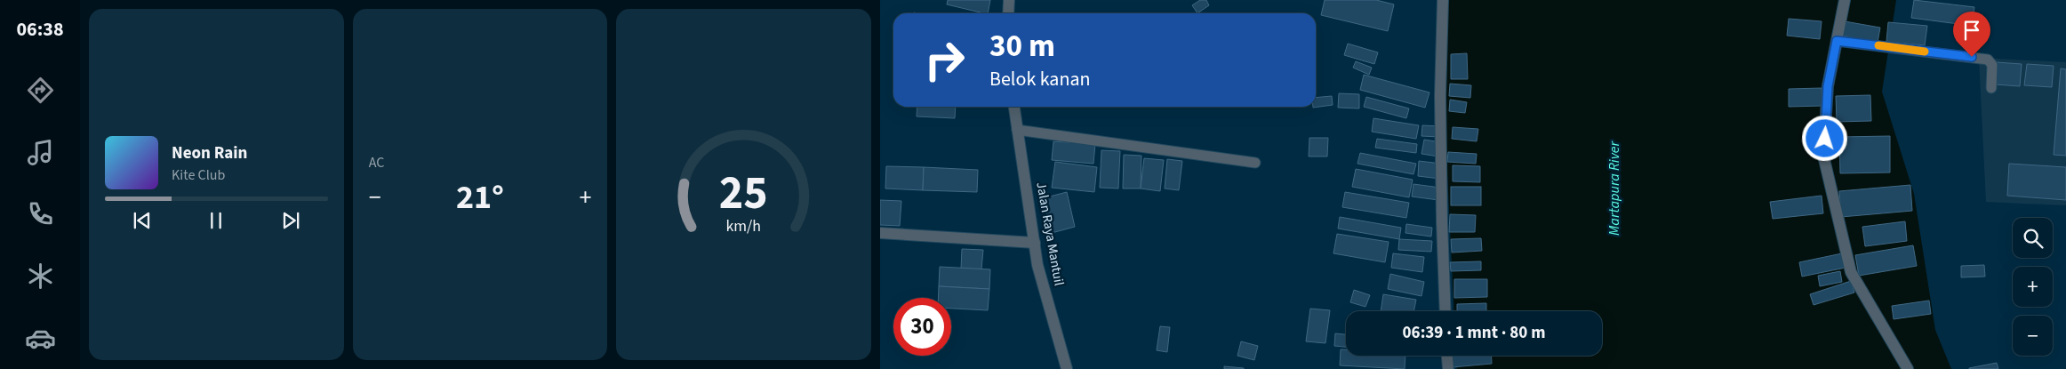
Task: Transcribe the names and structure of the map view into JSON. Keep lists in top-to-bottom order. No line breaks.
{"streets":{"street":["Jalan Raya Mantuil"]},"water":["Martapura River"],"page":{"tabs":"06:38","tile":"AC","turn":["30 m","Belok kanan"],"song":["Neon Rain","Kite Club"],"heat":["−","21°","+"],"map_buttons":["+","−"],"limit":"30","trip":"06:39 · 1 mnt · 80 m","gauge":["25","km/h"]}}
